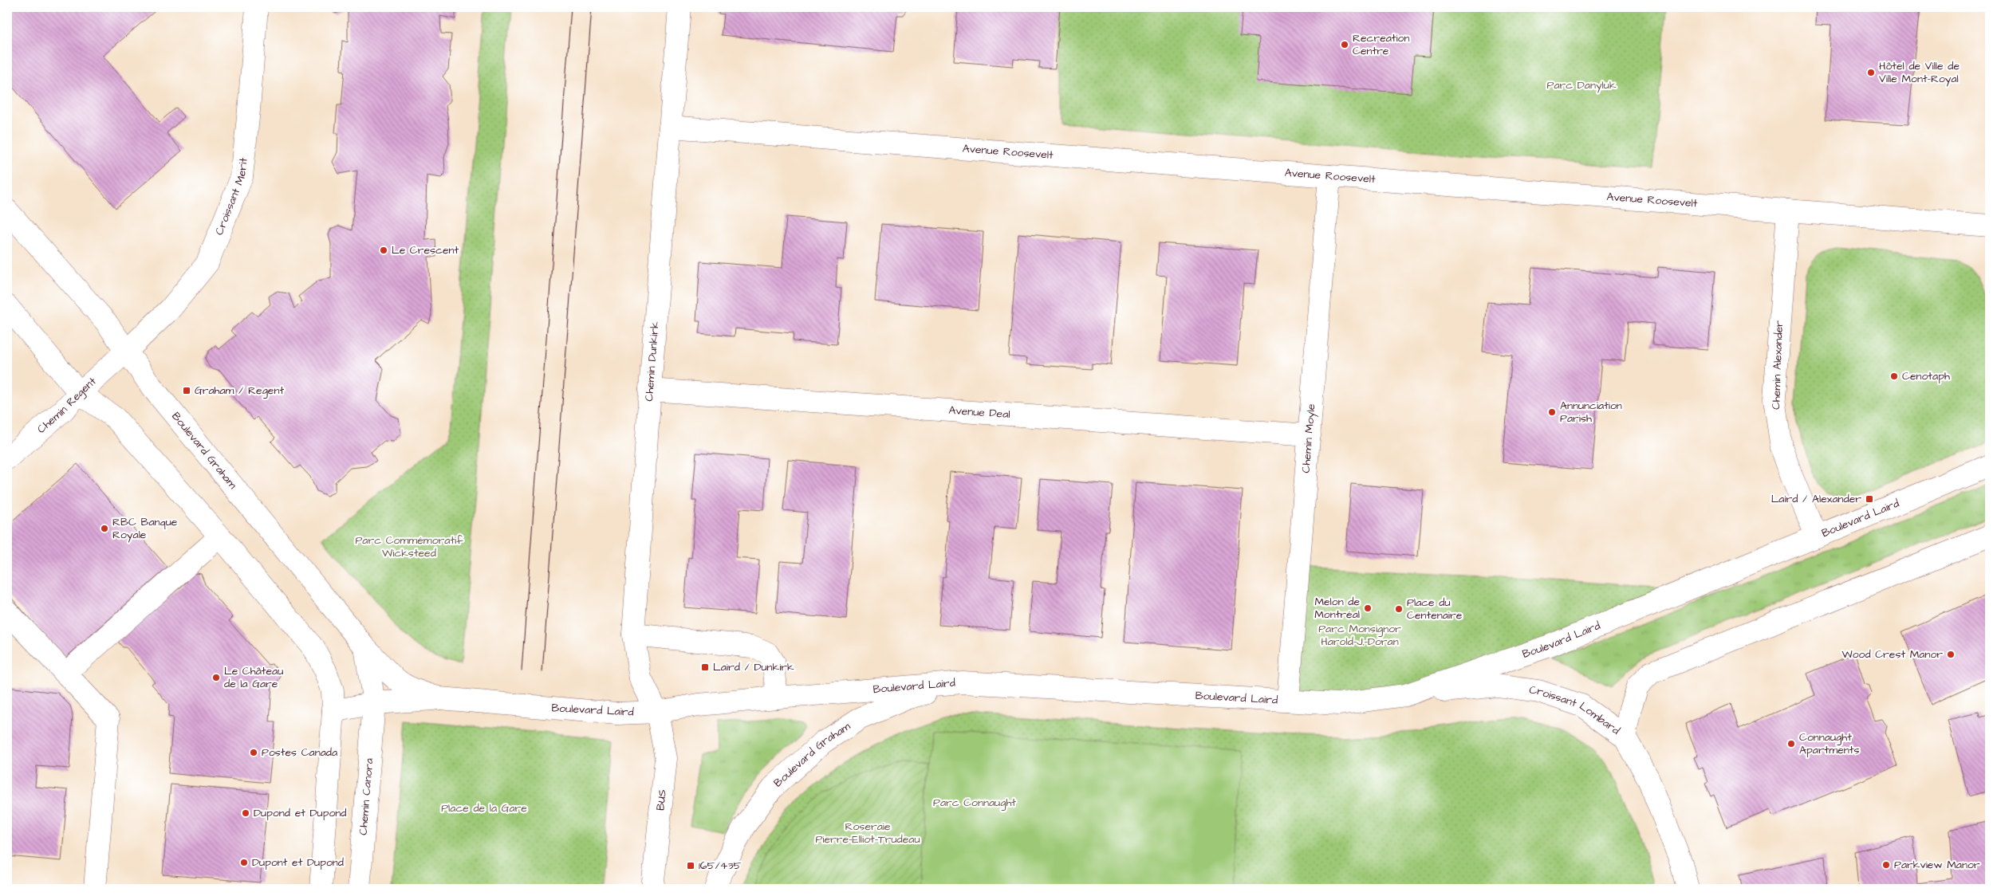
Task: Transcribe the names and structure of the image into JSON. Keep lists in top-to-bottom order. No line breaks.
{"streets":{"street":["Avenue Roosevelt","Croissant Merit","Chemin Dunkirk","Chemin Alexander","Chemin Regent","Avenue Deal","Chemin Moyle","Boulevard Graham","Boulevard Laird","Croissant Lombard","Chemin Canora","BUS"]},"crossings":[["Avenue Roosevelt","Chemin Dunkirk"],["Avenue Roosevelt","Chemin Alexander"],["Avenue Roosevelt","Chemin Moyle"],["Croissant Merit","Chemin Regent"],["Croissant Merit","Boulevard Graham"],["Chemin Dunkirk","Avenue Deal"],["Chemin Dunkirk","Boulevard Laird"],["Chemin Dunkirk","BUS"],["Chemin Alexander","Boulevard Laird"],["Chemin Regent","Boulevard Graham"],["Avenue Deal","Chemin Moyle"],["Chemin Moyle","Boulevard Laird"],["Boulevard Graham","Boulevard Laird"],["Boulevard Laird","Croissant Lombard"],["Boulevard Laird","Chemin Canora"],["Boulevard Laird","BUS"]],"parks":["Parc Danyluk","Parc Commémoratif Wicksteed","Parc Monsignor Harold-J.-Doran","Parc Connaught","Place de la Gare","Roseraie Pierre-Elliot-Trudeau"],"places":{"other":["Recreation Centre","Hôtel de Ville de Ville Mont-Royal","Le Crescent","Cenotaph","Annunciation Parish","RBC Banque Royale","Melon de Montréal","Place du Centenaire","Wood Crest Manor","Le Château de la Gare","Connaught Apartments","Postes Canada","Dupond et Dupond","Dupont et Dupond","Parkview Manor"],"transit":["Graham / Regent","Laird / Alexander","Laird / Dunkirk","165/435"]}}
